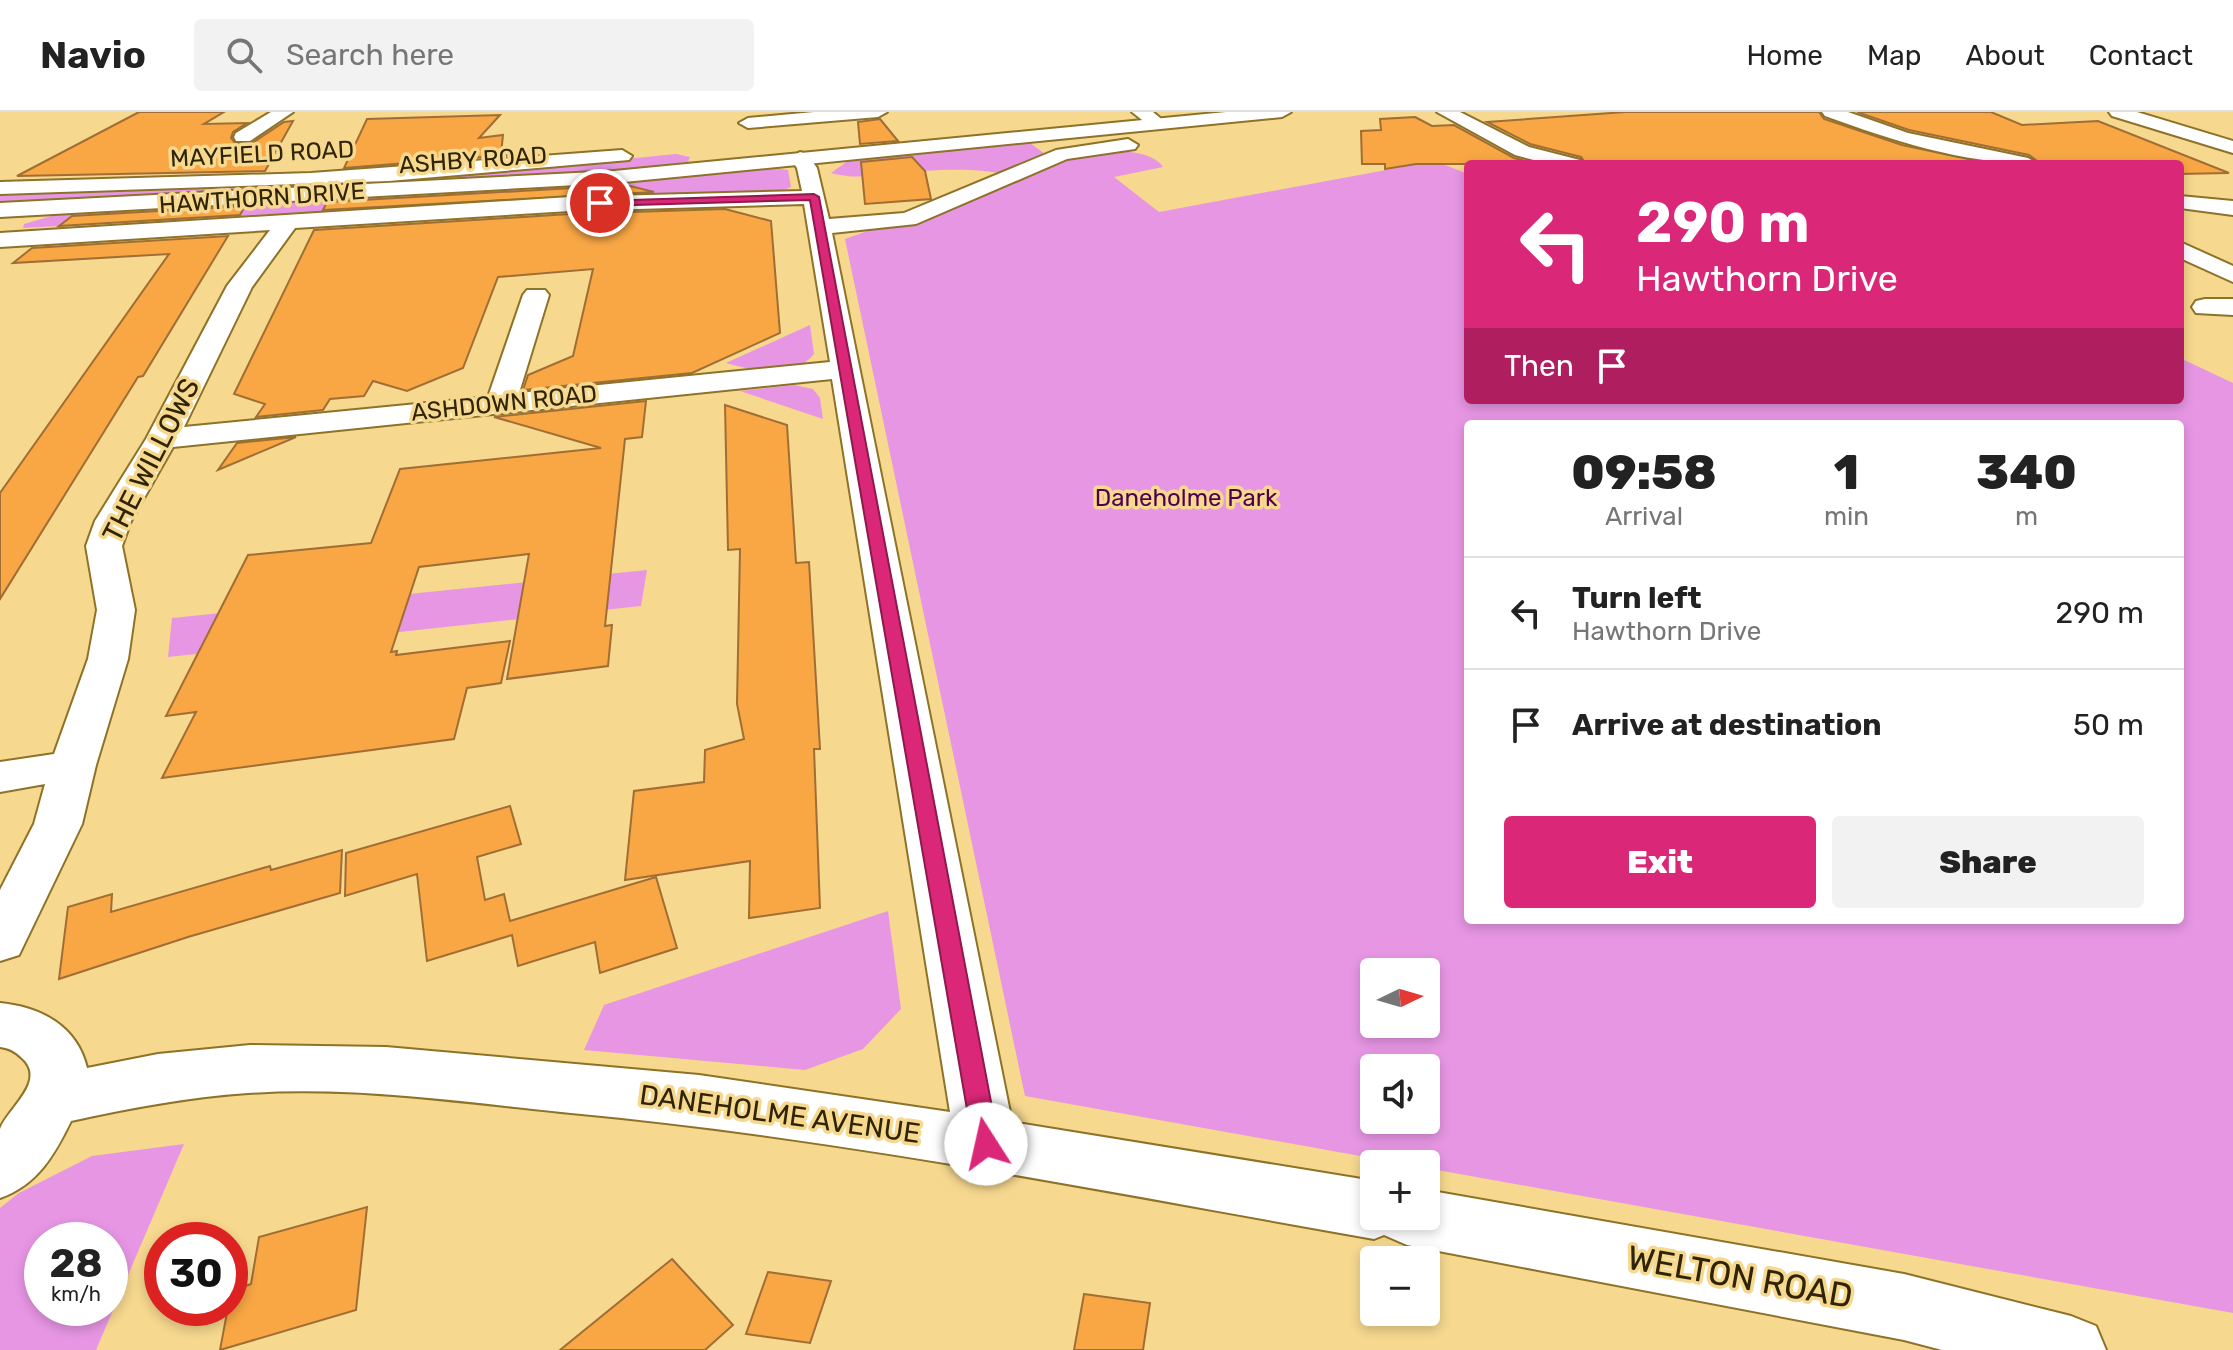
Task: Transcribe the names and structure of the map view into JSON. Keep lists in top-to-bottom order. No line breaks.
{"streets":{"street":["MAYFIELD ROAD","ASHBY ROAD","HAWTHORN DRIVE","ASHDOWN ROAD","THE WILLOWS","DANEHOLME AVENUE","WELTON ROAD"]},"crossings":[["ASHBY ROAD","HAWTHORN DRIVE"],["HAWTHORN DRIVE","THE WILLOWS"],["ASHDOWN ROAD","THE WILLOWS"]],"parks":["Daneholme Park"],"north":"right","page":{"header":"Navio","search":"Search here","nav":["Home","Map","About","Contact"],"turn":["290 m","Hawthorn Drive"],"then":"Then","eta":["09:58","Arrival","1","min","340","m"],"list":[{"name":"Turn left","note":"Hawthorn Drive","value":"290 m"},{"name":"Arrive at destination","value":"50 m"}],"buttons":["Exit","Share"],"map_buttons":["+","−"],"speed":"28 km/h","limit":"30"}}
